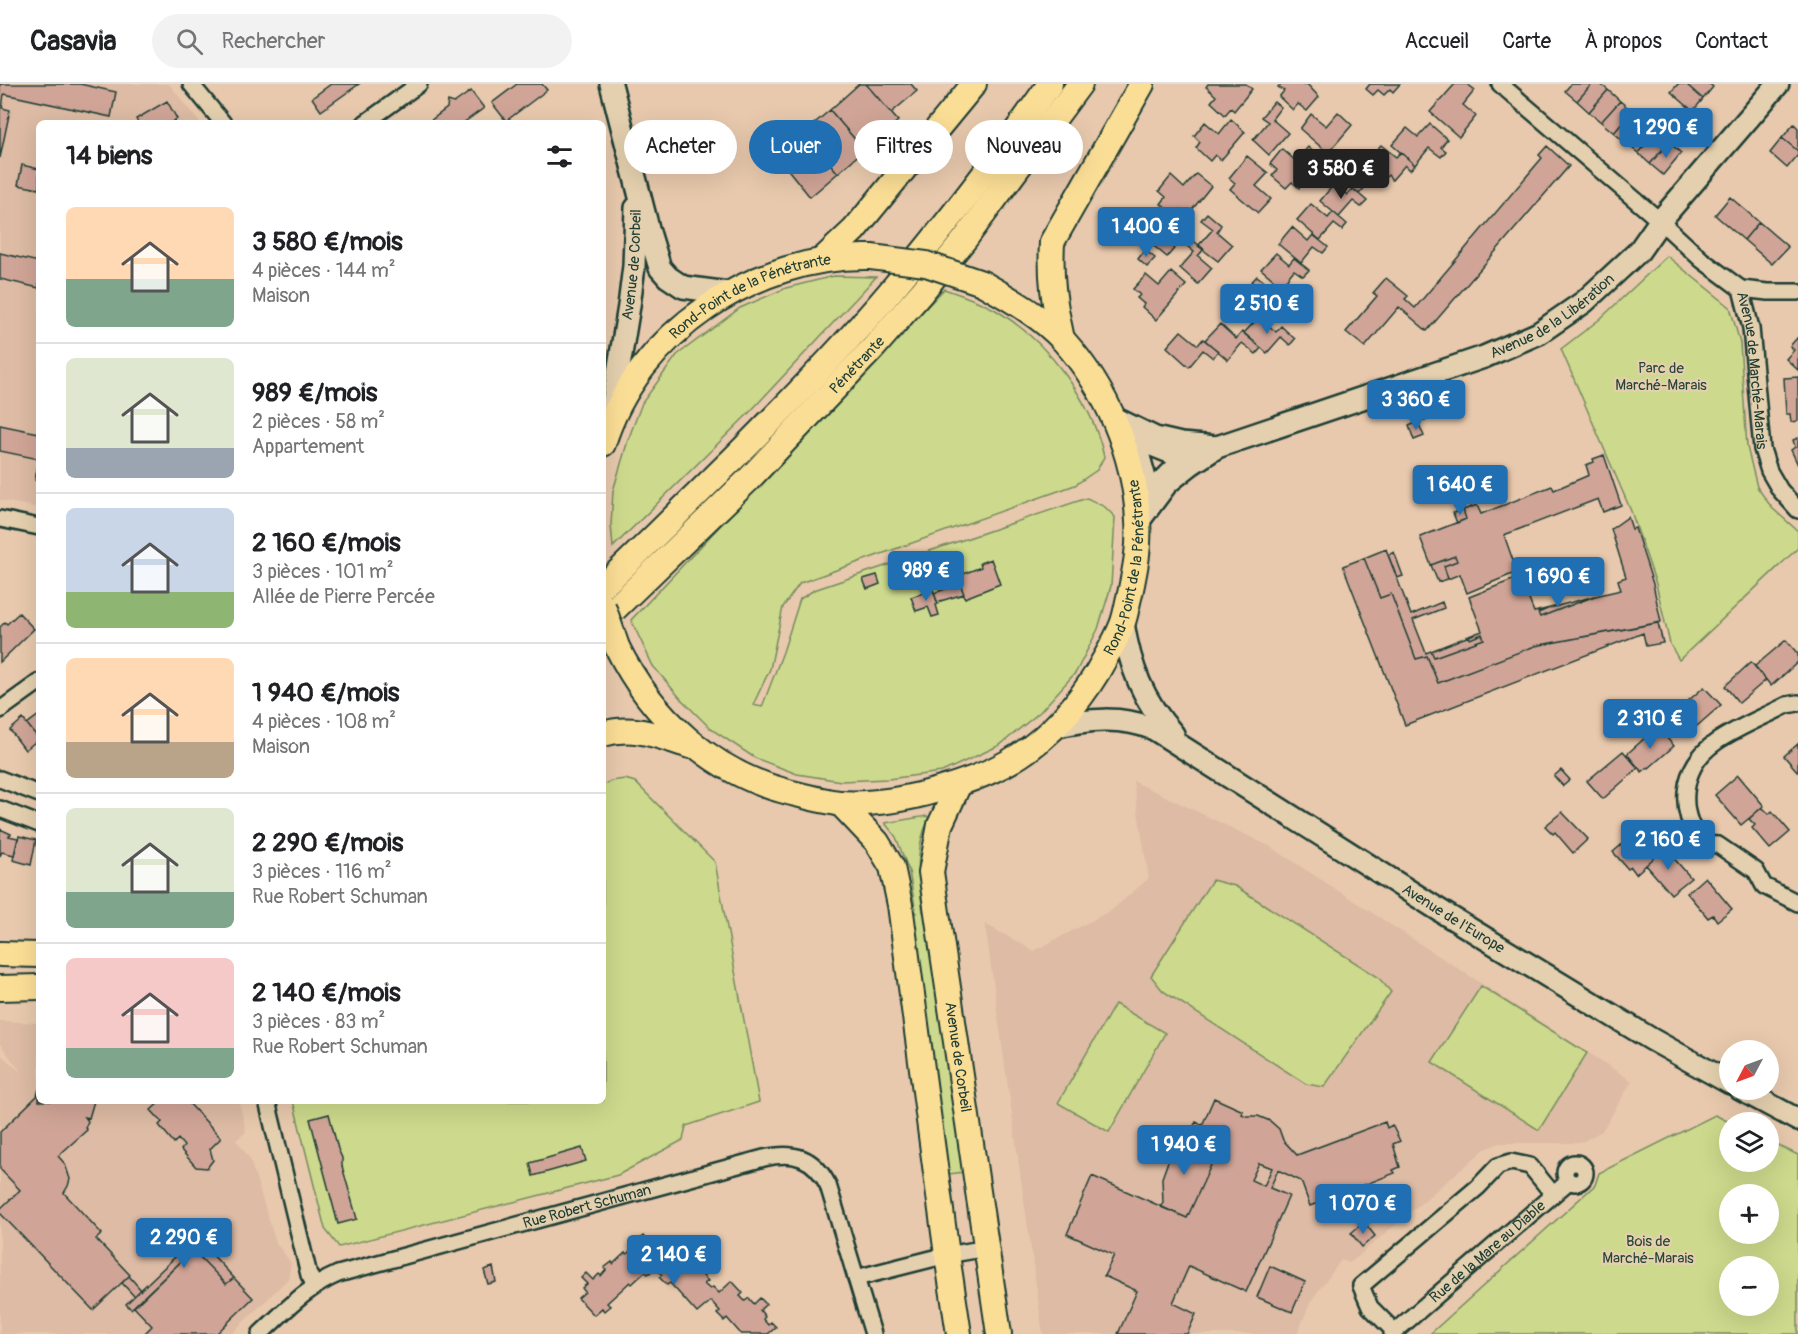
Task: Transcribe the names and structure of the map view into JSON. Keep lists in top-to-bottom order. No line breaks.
{"streets":{"main road":["Avenue de Corbeil","Rond-Point de la Pénétrante","Avenue de la Libération","Pénétrante","Avenue de l'Europe"],"street":["Avenue de Marché-Marais","Rue Robert Schuman","Rue de la Mare au Diable"]},"crossings":[["Avenue de Corbeil","Rond-Point de la Pénétrante"],["Rond-Point de la Pénétrante","Avenue de la Libération"],["Rond-Point de la Pénétrante","Avenue de l'Europe"],["Avenue de la Libération","Avenue de Marché-Marais"]],"parks":["Parc de Marché-Marais","Bois de Marché-Marais"],"north":"bottom left","page":{"header":"Casavia","search":"Rechercher","nav":["Accueil","Carte","À propos","Contact"],"price":["1 290 €","3 580 €","1 400 €","2 510 €","3 360 €","1 640 €","989 €","1 690 €","2 310 €","2 160 €","1 940 €","1 070 €","2 290 €","2 140 €"],"chip":["Acheter","Louer","Filtres","Nouveau"],"heading":"14 biens","list":[{"name":"3 580 €/mois","note":"4 pièces · 144 m² · Maison"},{"name":"989 €/mois","note":"2 pièces · 58 m² · Appartement"},{"name":"2 160 €/mois","note":"3 pièces · 101 m² · Allée de Pierre Percée"},{"name":"1 940 €/mois","note":"4 pièces · 108 m² · Maison"},{"name":"2 290 €/mois","note":"3 pièces · 116 m² · Rue Robert Schuman"},{"name":"2 140 €/mois","note":"3 pièces · 83 m² · Rue Robert Schuman"}],"map_buttons":["+","−"]}}
